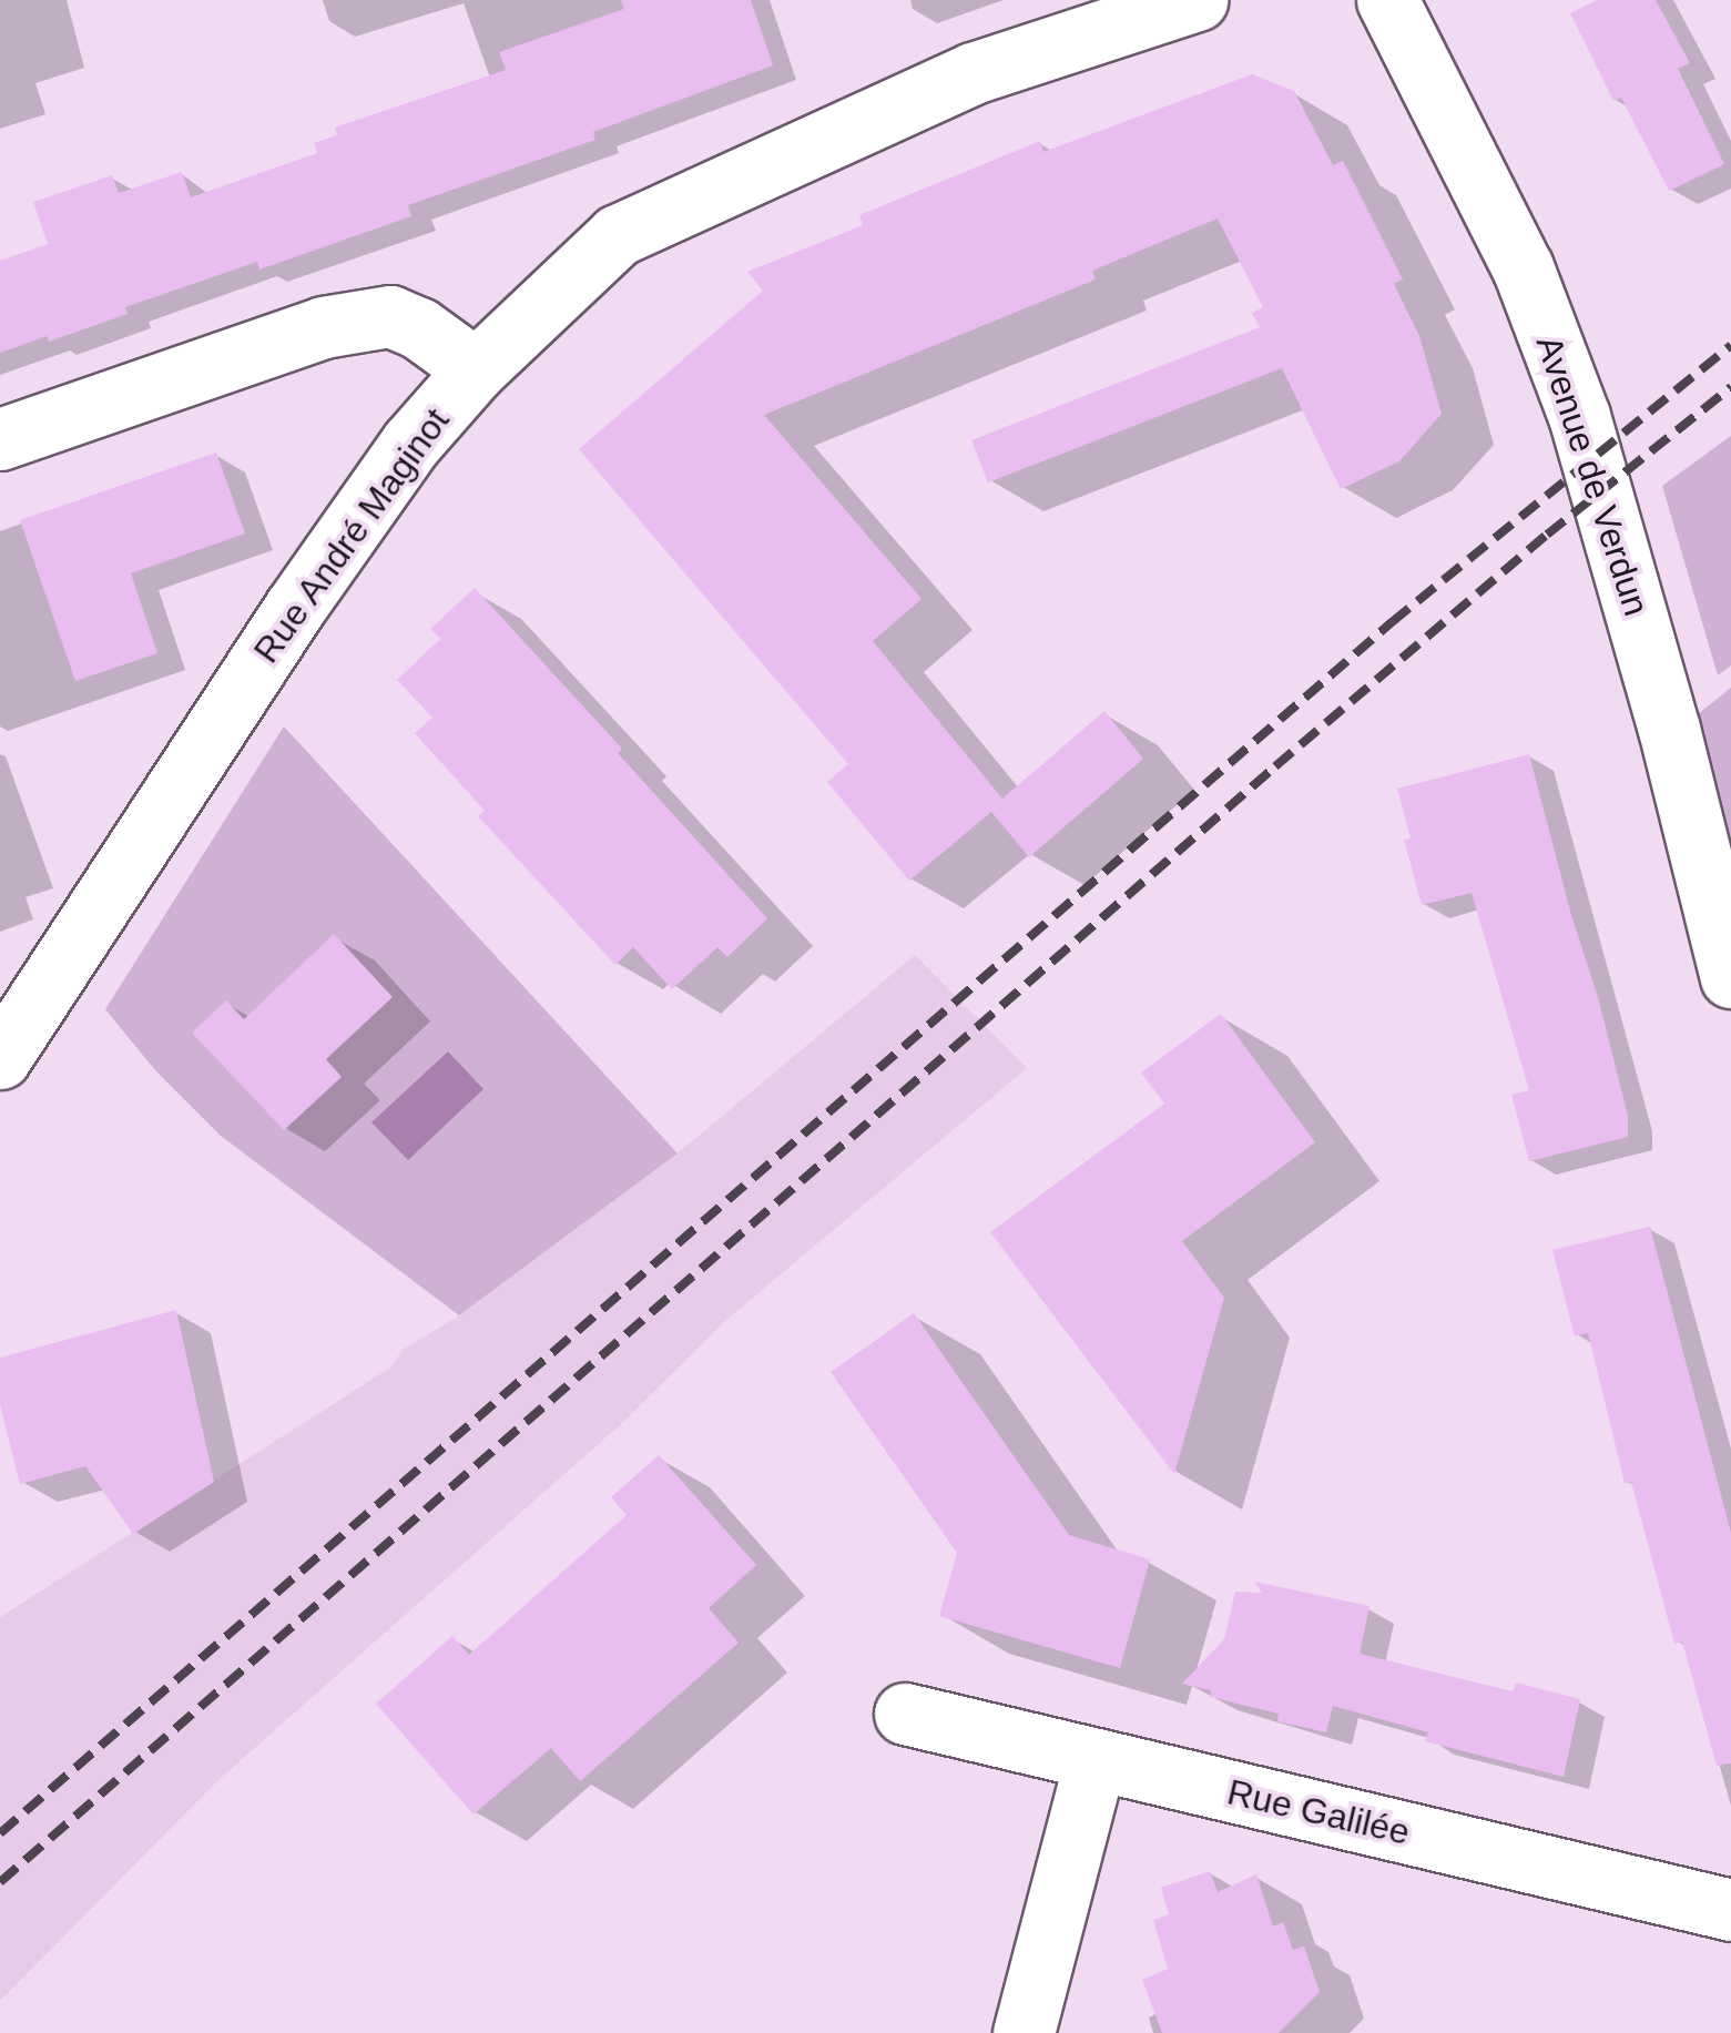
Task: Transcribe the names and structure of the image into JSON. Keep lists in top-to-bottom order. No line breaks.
{"streets":{"street":["Avenue de Verdun","Rue André Maginot","Rue Galilée"]}}
